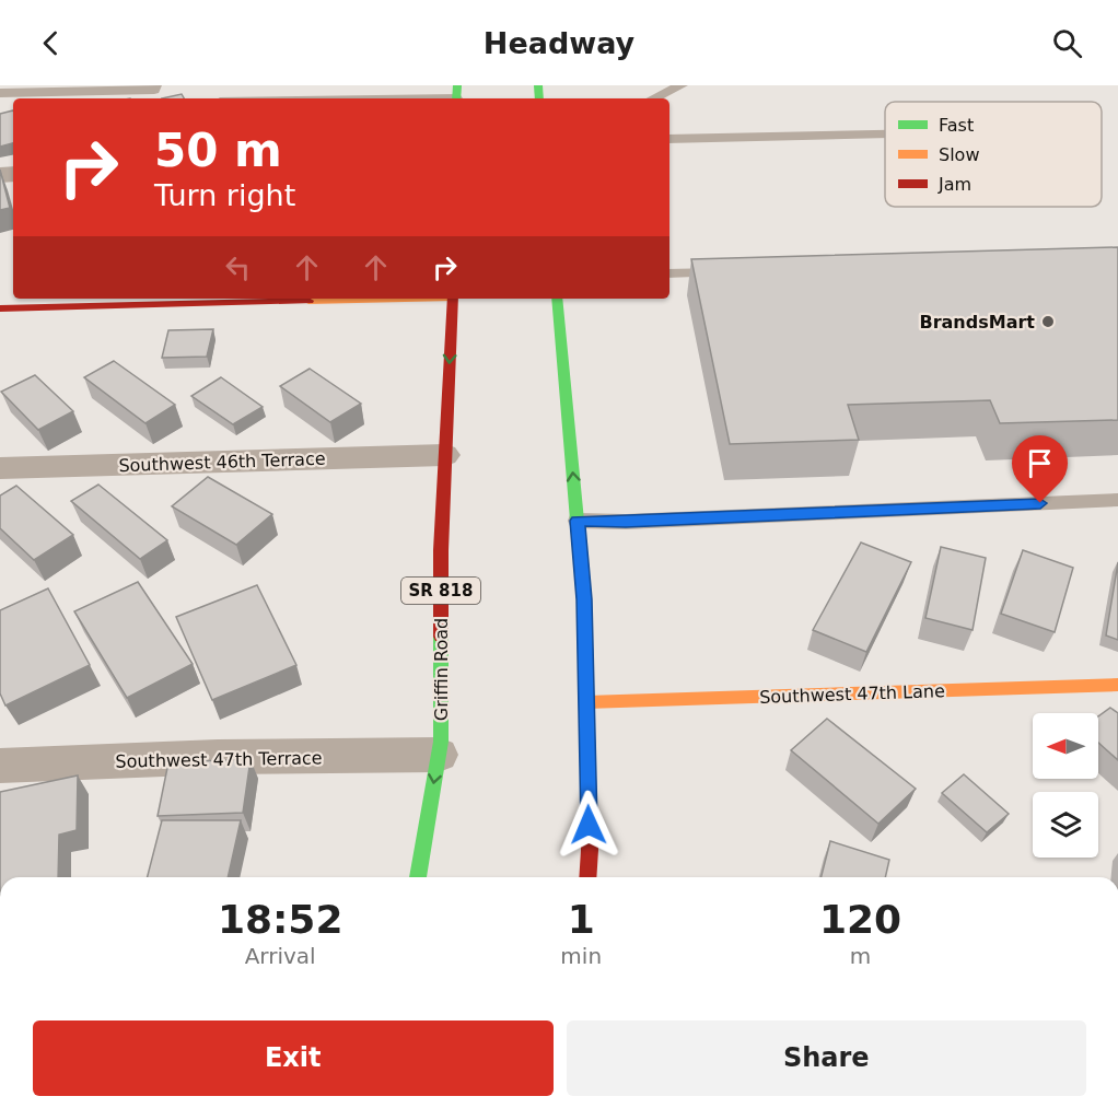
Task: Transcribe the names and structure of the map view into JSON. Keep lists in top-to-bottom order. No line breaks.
{"streets":{"main road":["SR 818","Griffin Road","Southwest 47th Lane"],"street":["Southwest 46th Terrace","Southwest 47th Terrace"]},"crossings":[["Southwest 46th Terrace","Griffin Road"],["Griffin Road","Southwest 47th Terrace"]],"places":["BrandsMart"],"legend":["Fast","Slow","Jam"],"north":"left","page":{"header":"Headway","turn":["50 m","Turn right"],"eta":["18:52","Arrival","1","min","120","m"],"buttons":["Exit","Share"]}}
